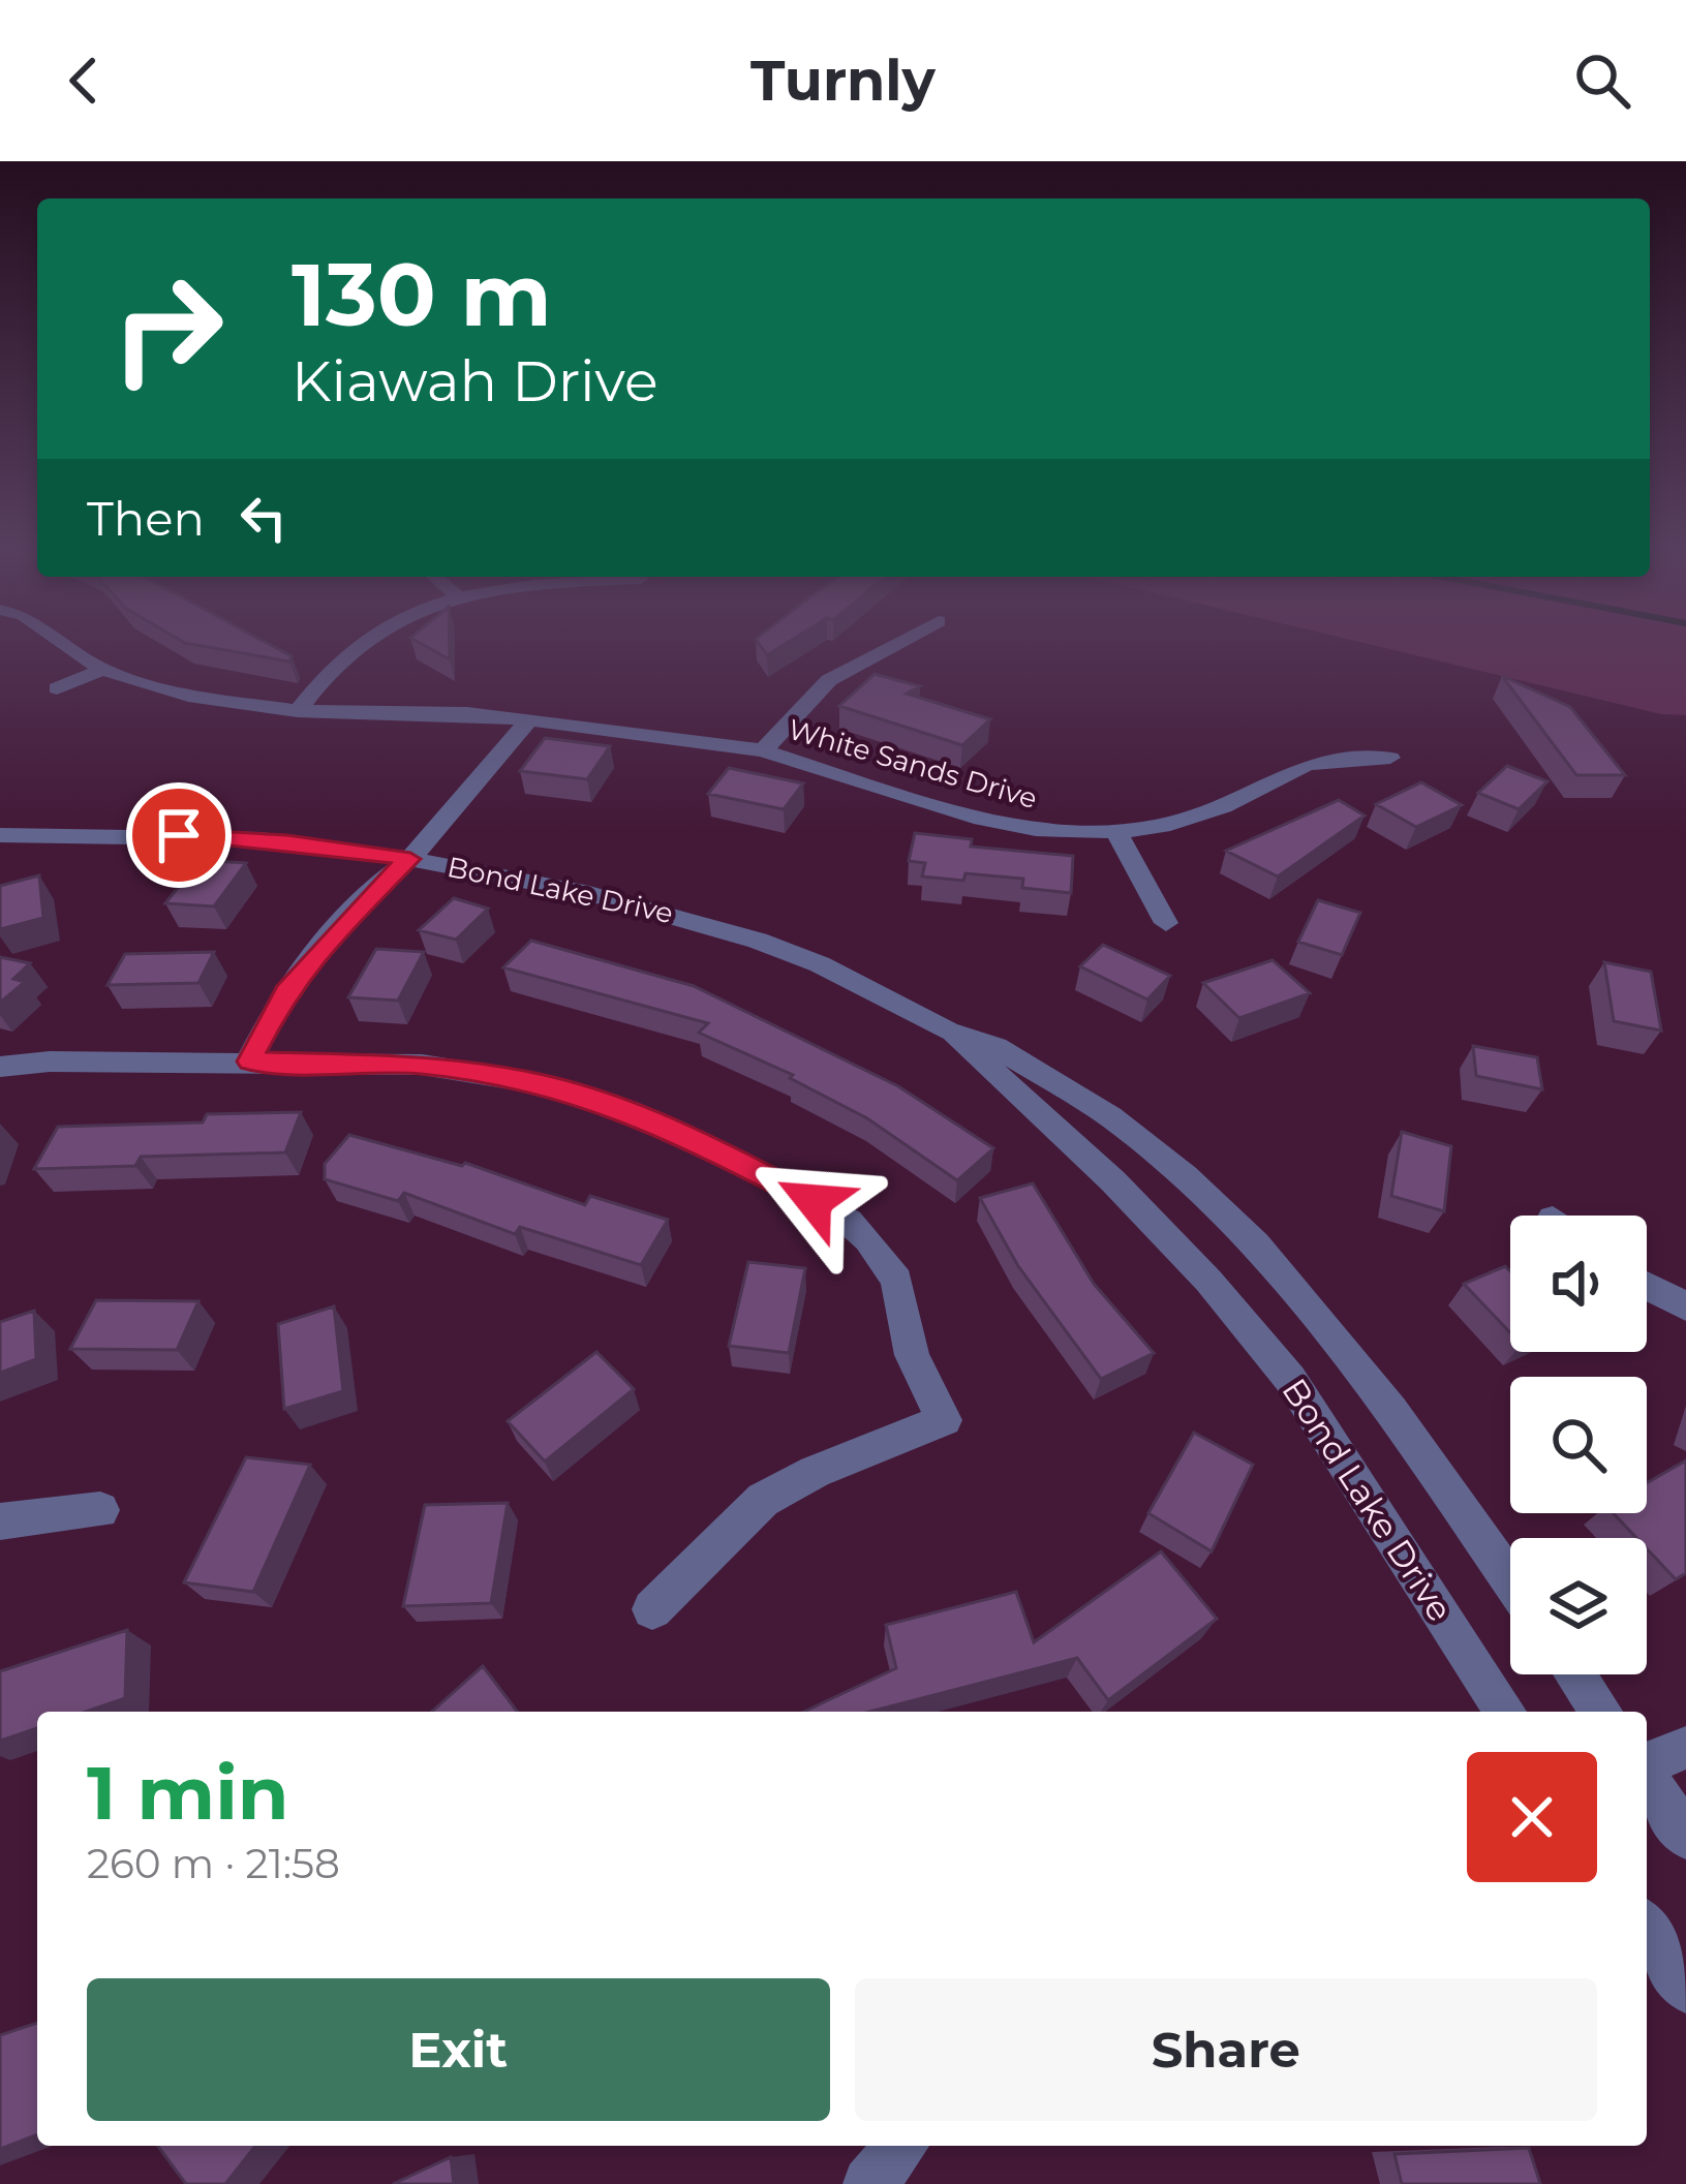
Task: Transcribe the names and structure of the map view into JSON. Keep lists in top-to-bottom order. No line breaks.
{"streets":{"street":["White Sands Drive","Bond Lake Drive"]},"page":{"header":"Turnly","turn":["130 m","Kiawah Drive"],"then":"Then","heading":["1 min","260 m · 21:58"],"buttons":["Exit","Share"]}}
